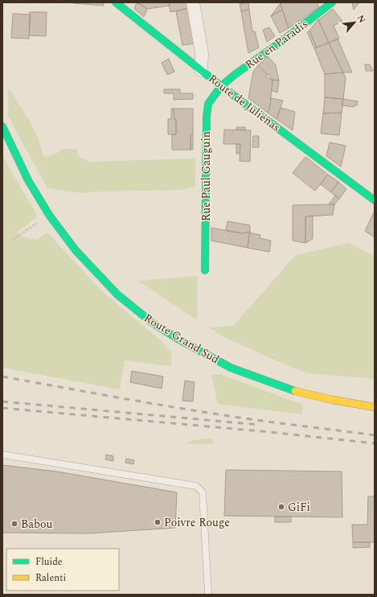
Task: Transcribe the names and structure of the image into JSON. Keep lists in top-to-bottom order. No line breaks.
{"streets":{"street":["Rue en Paradis","Route de Juliénas","Rue Paul Gauguin","Route Grand Sud"]},"crossings":[["Rue en Paradis","Route de Juliénas"],["Rue en Paradis","Rue Paul Gauguin"],["Route de Juliénas","Rue Paul Gauguin"]],"places":["GiFi","Poivre Rouge","Babou"],"legend":["Fluide","Ralenti"],"north":"top right"}
